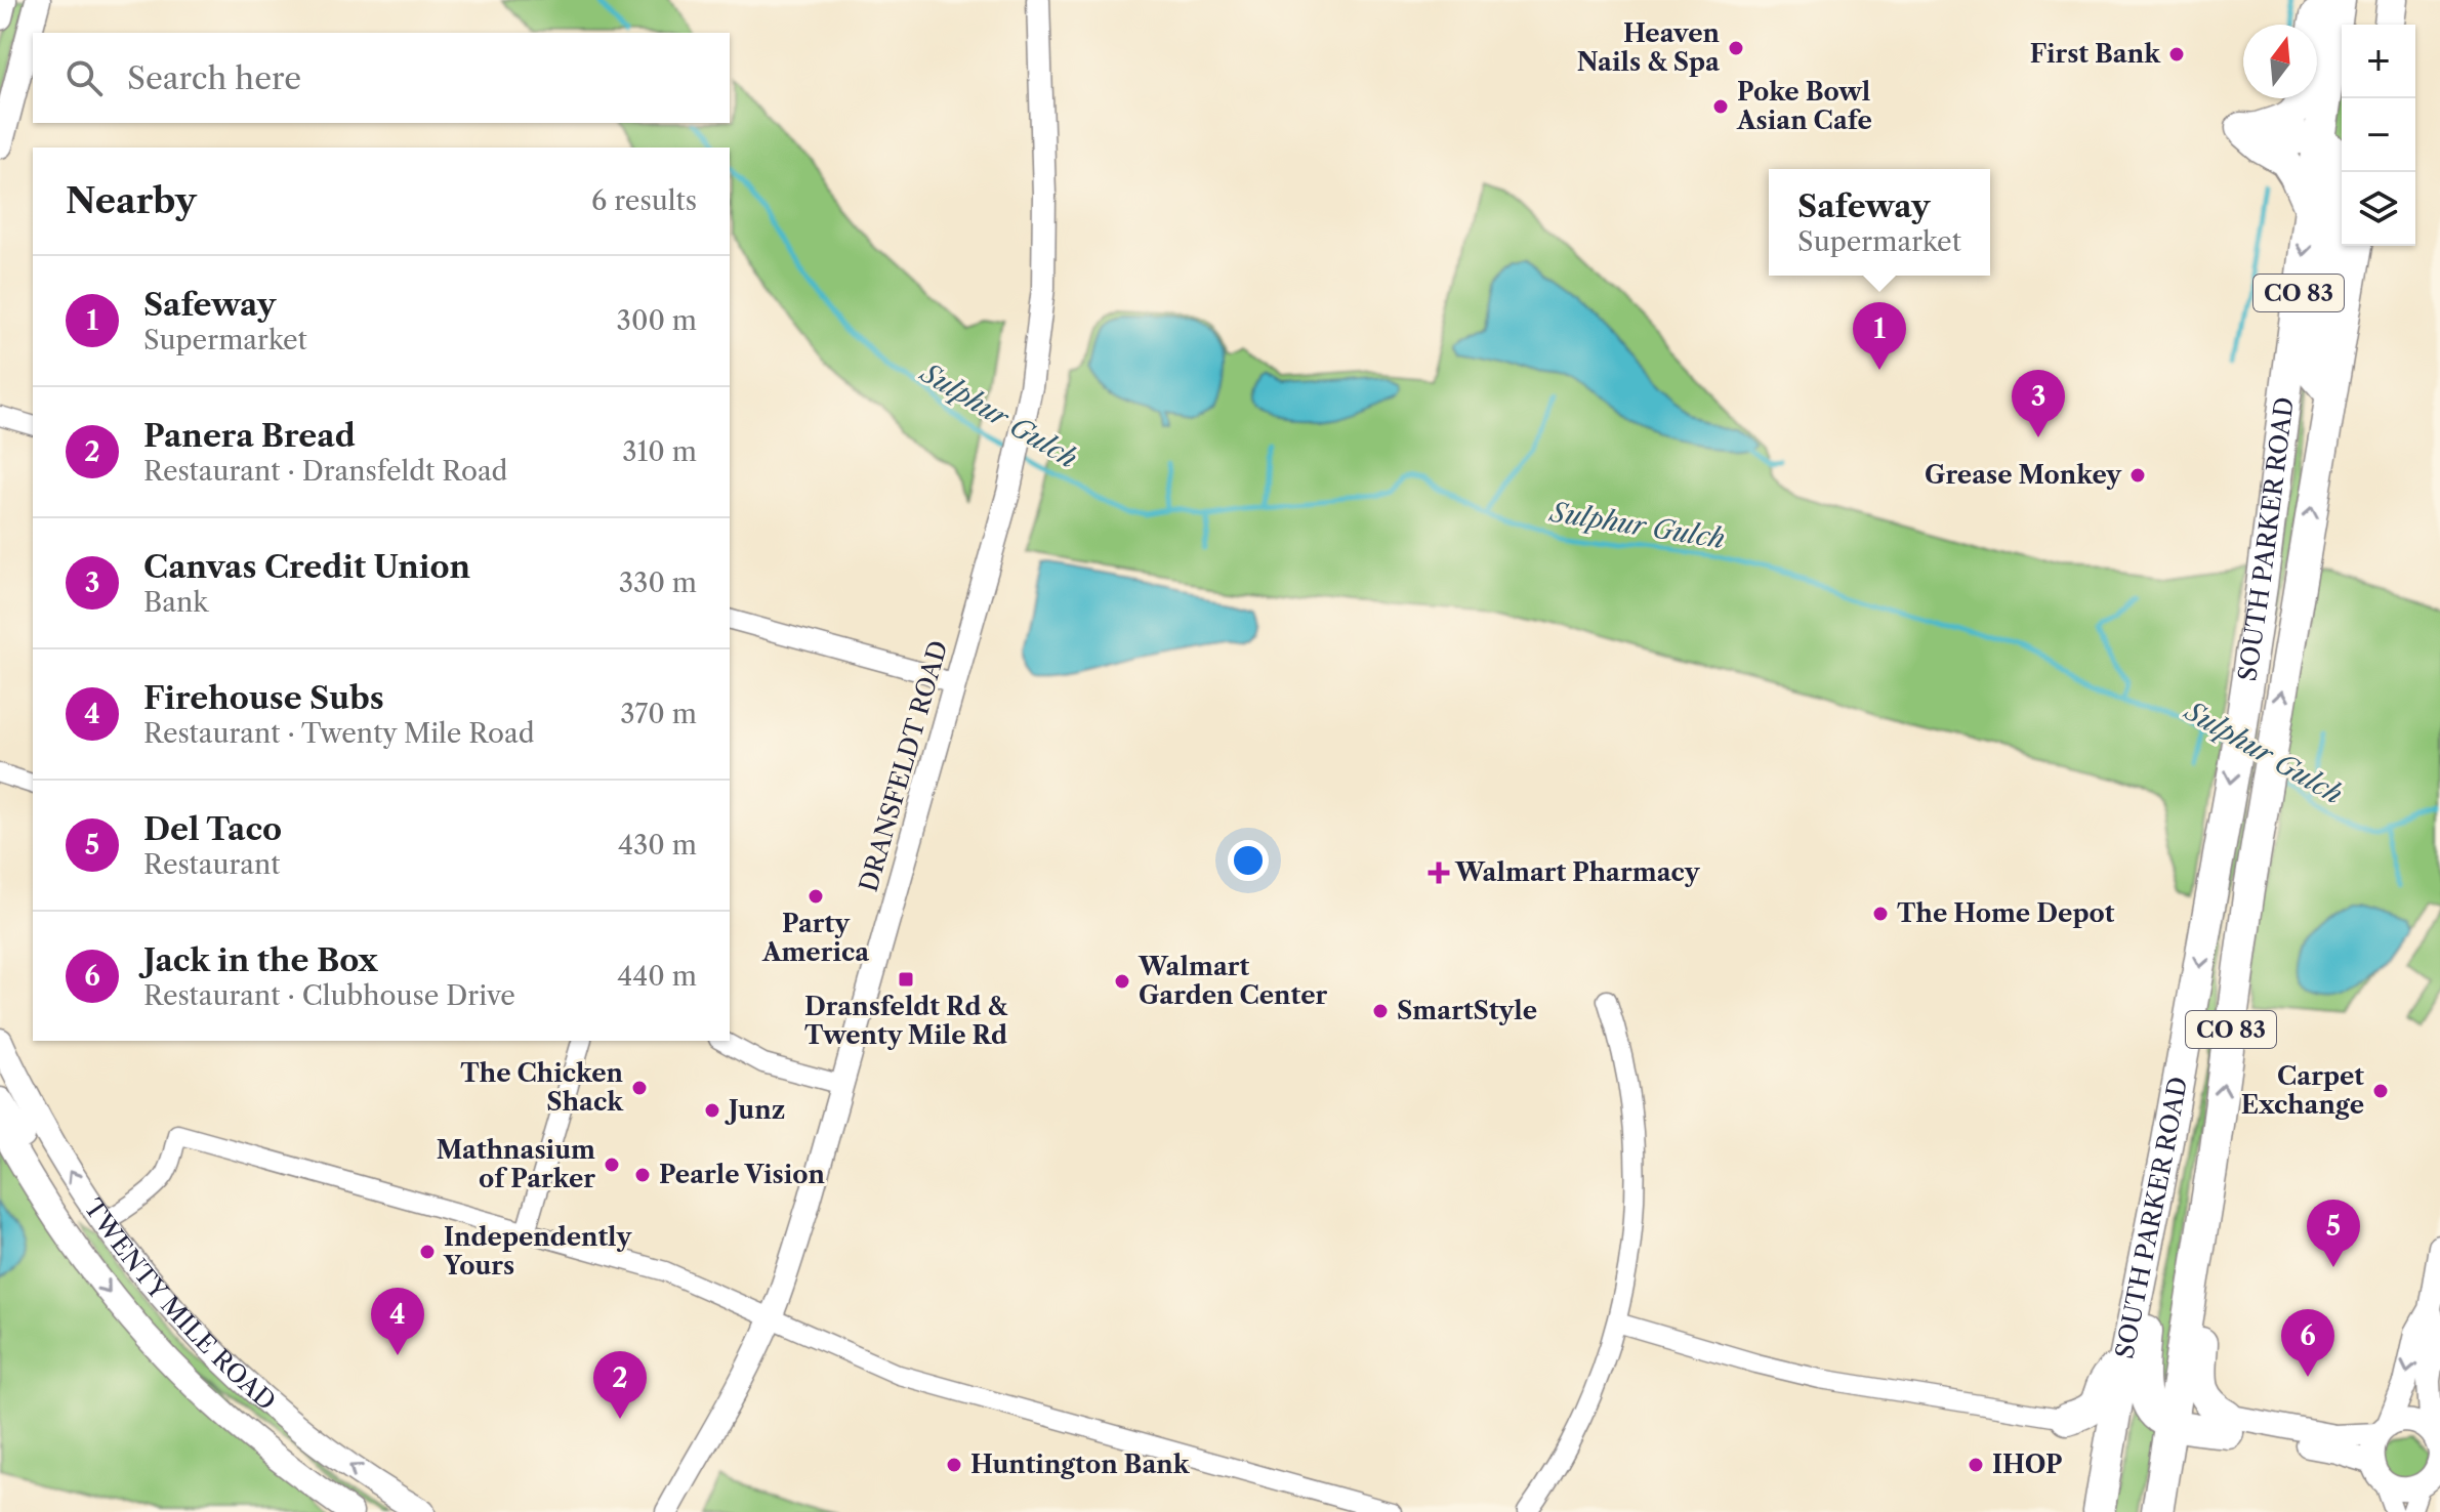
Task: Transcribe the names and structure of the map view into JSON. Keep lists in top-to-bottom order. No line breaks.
{"streets":{"highway":["CO 83","SOUTH PARKER ROAD"],"main road":["TWENTY MILE ROAD"],"street":["DRANSFELDT ROAD"]},"crossings":[["CO 83","SOUTH PARKER ROAD"]],"water":["Sulphur Gulch"],"places":{"other":["Heaven Nails & Spa","First Bank","Poke Bowl Asian Cafe","Grease Monkey","Party America","The Home Depot","Walmart Garden Center","SmartStyle","The Chicken Shack","Carpet Exchange","Junz","Mathnasium of Parker","Pearle Vision","Independently Yours","Huntington Bank","IHOP"],"health":["Walmart Pharmacy"],"transit":["Dransfeldt Rd & Twenty Mile Rd"]},"north":"top","page":{"map_buttons":["+","−"],"search":"Search here","heading":["Nearby","6 results"],"popup":["Safeway","Supermarket"],"list":[{"mark":"1","name":"Safeway","note":"Supermarket","value":"300 m"},{"mark":"2","name":"Panera Bread","note":"Restaurant · Dransfeldt Road","value":"310 m"},{"mark":"3","name":"Canvas Credit Union","note":"Bank","value":"330 m"},{"mark":"4","name":"Firehouse Subs","note":"Restaurant · Twenty Mile Road","value":"370 m"},{"mark":"5","name":"Del Taco","note":"Restaurant","value":"430 m"},{"mark":"6","name":"Jack in the Box","note":"Restaurant · Clubhouse Drive","value":"440 m"}],"pins":["1","3","5","4","6","2"]}}
